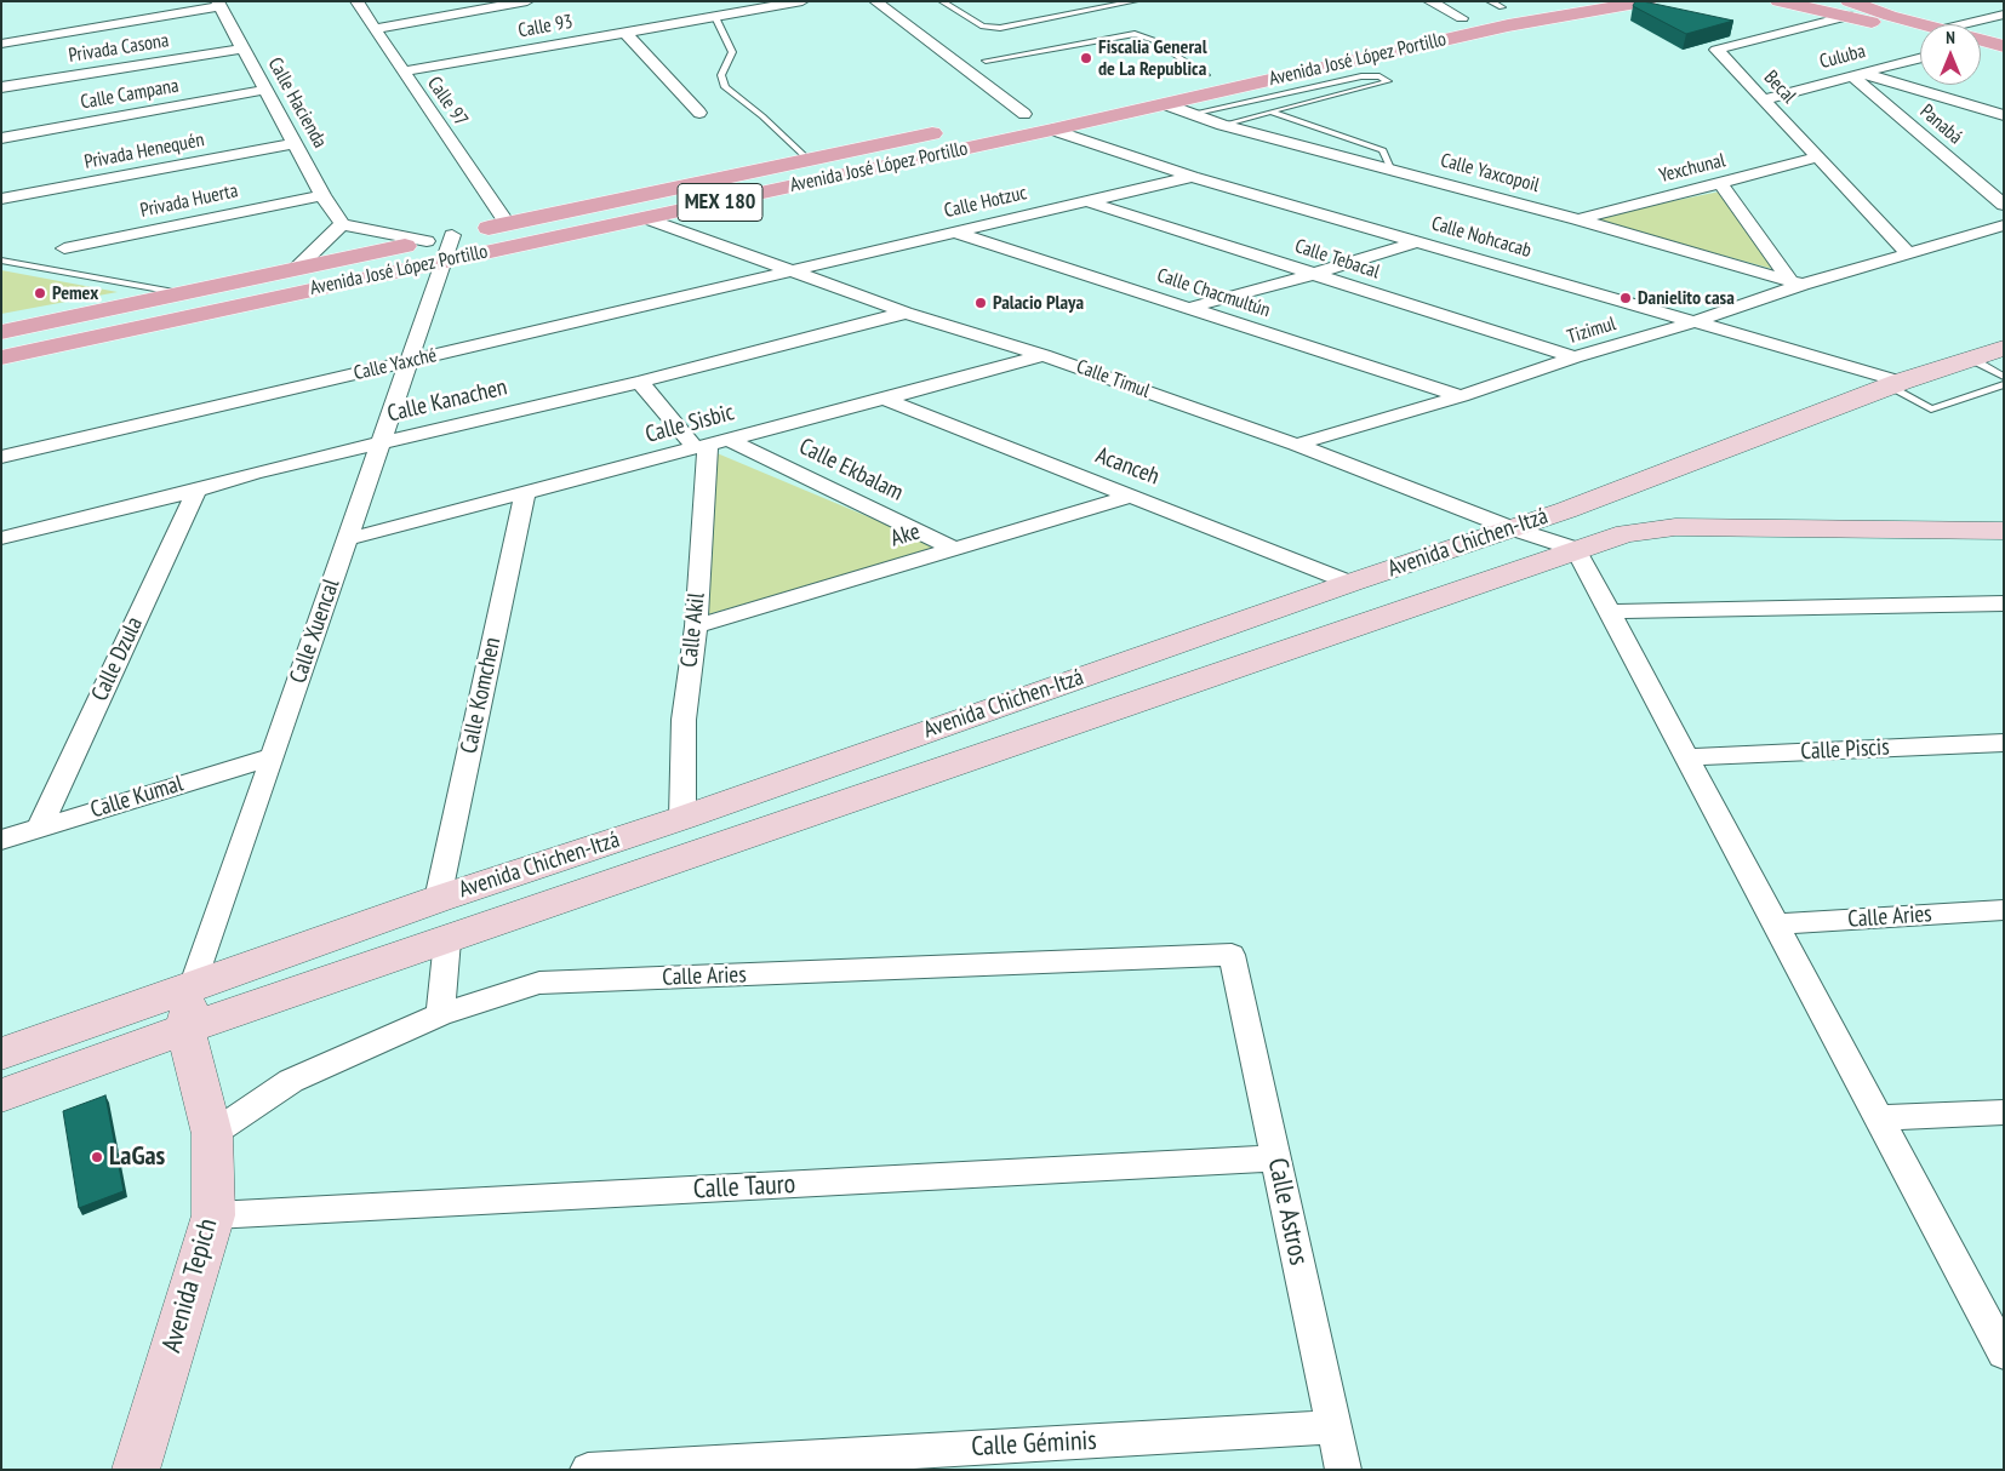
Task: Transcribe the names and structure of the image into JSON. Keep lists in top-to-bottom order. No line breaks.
{"streets":{"main road":["Avenida José López Portillo","MEX 180","Avenida Chichen-Itzá","Avenida Tepich"],"street":["Calle 93","Privada Casona","Culuba","Becal","Calle Campana","Calle 97","Calle Hacienda","Panabá","Privada Henequén","Yexchunal","Calle Yaxcopoil","Privada Huerta","Calle Hotzuc","Calle Nohcacab","Calle Tebacal","Calle Chacmultún","Tizimul","Calle Yaxché","Calle Timul","Calle Kanachen","Calle Sisbic","Acanceh","Calle Ekbalam","Ake","Calle Akil","Calle Xuencal","Calle Dzula","Calle Komchen","Calle Piscis","Calle Kumal","Calle Aries","Calle Tauro","Calle Astros","Calle Géminis"]},"crossings":[["Calle 93","Calle 97"],["Privada Casona","Calle Hacienda"],["Culuba","Becal"],["Culuba","Panabá"],["Avenida José López Portillo","Calle 97"],["Avenida José López Portillo","Calle Yaxcopoil"],["Avenida José López Portillo","Calle Nohcacab"],["Avenida José López Portillo","Calle Timul"],["Avenida José López Portillo","Calle Xuencal"],["Becal","Yexchunal"],["Becal","Tizimul"],["Calle Campana","Calle Hacienda"],["Calle Hacienda","Privada Henequén"],["Calle Hacienda","Privada Huerta"],["Yexchunal","Calle Yaxcopoil"],["Calle Yaxcopoil","Tizimul"],["Calle Hotzuc","Calle Nohcacab"],["Calle Hotzuc","Calle Tebacal"],["Calle Hotzuc","Calle Chacmultún"],["Calle Hotzuc","Calle Yaxché"],["Calle Hotzuc","Calle Timul"],["Calle Nohcacab","Tizimul"],["Calle Nohcacab","Avenida Chichen-Itzá"],["Calle Tebacal","Tizimul"],["Calle Chacmultún","Tizimul"],["Tizimul","Calle Timul"],["Calle Yaxché","Calle Timul"],["Calle Yaxché","Calle Xuencal"],["Calle Timul","Calle Kanachen"],["Calle Timul","Calle Sisbic"],["Calle Timul","Avenida Chichen-Itzá"],["Calle Kanachen","Calle Xuencal"],["Calle Kanachen","Calle Dzula"],["Calle Sisbic","Acanceh"],["Calle Sisbic","Calle Ekbalam"],["Calle Sisbic","Calle Akil"],["Calle Sisbic","Calle Xuencal"],["Calle Sisbic","Calle Komchen"],["Acanceh","Ake"],["Acanceh","Avenida Chichen-Itzá"],["Calle Ekbalam","Ake"],["Calle Ekbalam","Calle Akil"],["Ake","Calle Akil"],["Avenida Chichen-Itzá","Calle Akil"],["Avenida Chichen-Itzá","Calle Xuencal"],["Avenida Chichen-Itzá","Calle Komchen"],["Avenida Chichen-Itzá","Avenida Tepich"],["Calle Xuencal","Calle Kumal"],["Calle Xuencal","Avenida Tepich"],["Calle Dzula","Calle Kumal"],["Calle Aries","Calle Astros"],["Calle Aries","Avenida Tepich"],["Calle Tauro","Calle Astros"],["Calle Tauro","Avenida Tepich"],["Calle Astros","Calle Géminis"]],"places":["Fiscalia General de La Republica","Pemex","Danielito casa","Palacio Playa","LaGas"],"north":"top"}
